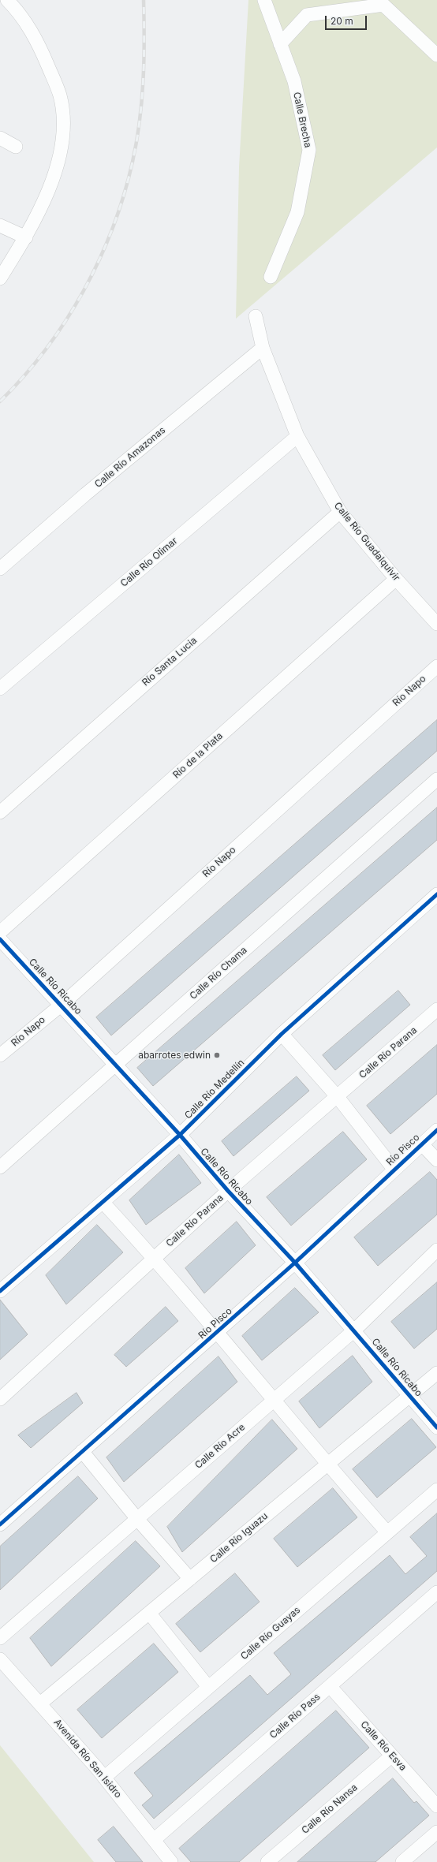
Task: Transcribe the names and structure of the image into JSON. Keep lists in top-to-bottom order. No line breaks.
{"streets":{"street":["Calle Brecha","Calle Río Amazonas","Calle Río Guadalquivir","Calle Río Olimar","Río Santa Lucia","Río Napo","Río de la Plata","Calle Río Chama","Calle Río Ricabo","Calle Río Parana","Calle Río Medellín","Río Pisco","Calle Río Acre","Calle Río Iguazu","Calle Río Guayas","Calle Río Pass","Calle Río Esva","Avenida Río San Isidro","Calle Río Nansa"]},"crossings":[["Calle Río Amazonas","Calle Río Guadalquivir"],["Calle Río Guadalquivir","Calle Río Olimar"],["Calle Río Guadalquivir","Río Santa Lucia"],["Calle Río Guadalquivir","Río de la Plata"],["Río Napo","Calle Río Ricabo"],["Calle Río Chama","Calle Río Ricabo"],["Calle Río Ricabo","Calle Río Parana"],["Calle Río Ricabo","Calle Río Medellín"],["Calle Río Ricabo","Río Pisco"],["Calle Río Ricabo","Calle Río Acre"],["Calle Río Ricabo","Calle Río Iguazu"],["Calle Río Iguazu","Avenida Río San Isidro"],["Calle Río Guayas","Avenida Río San Isidro"],["Calle Río Pass","Calle Río Esva"],["Calle Río Pass","Avenida Río San Isidro"],["Calle Río Esva","Calle Río Nansa"]],"places":["abarrotes edwin"],"scale_bar":"20 m"}
